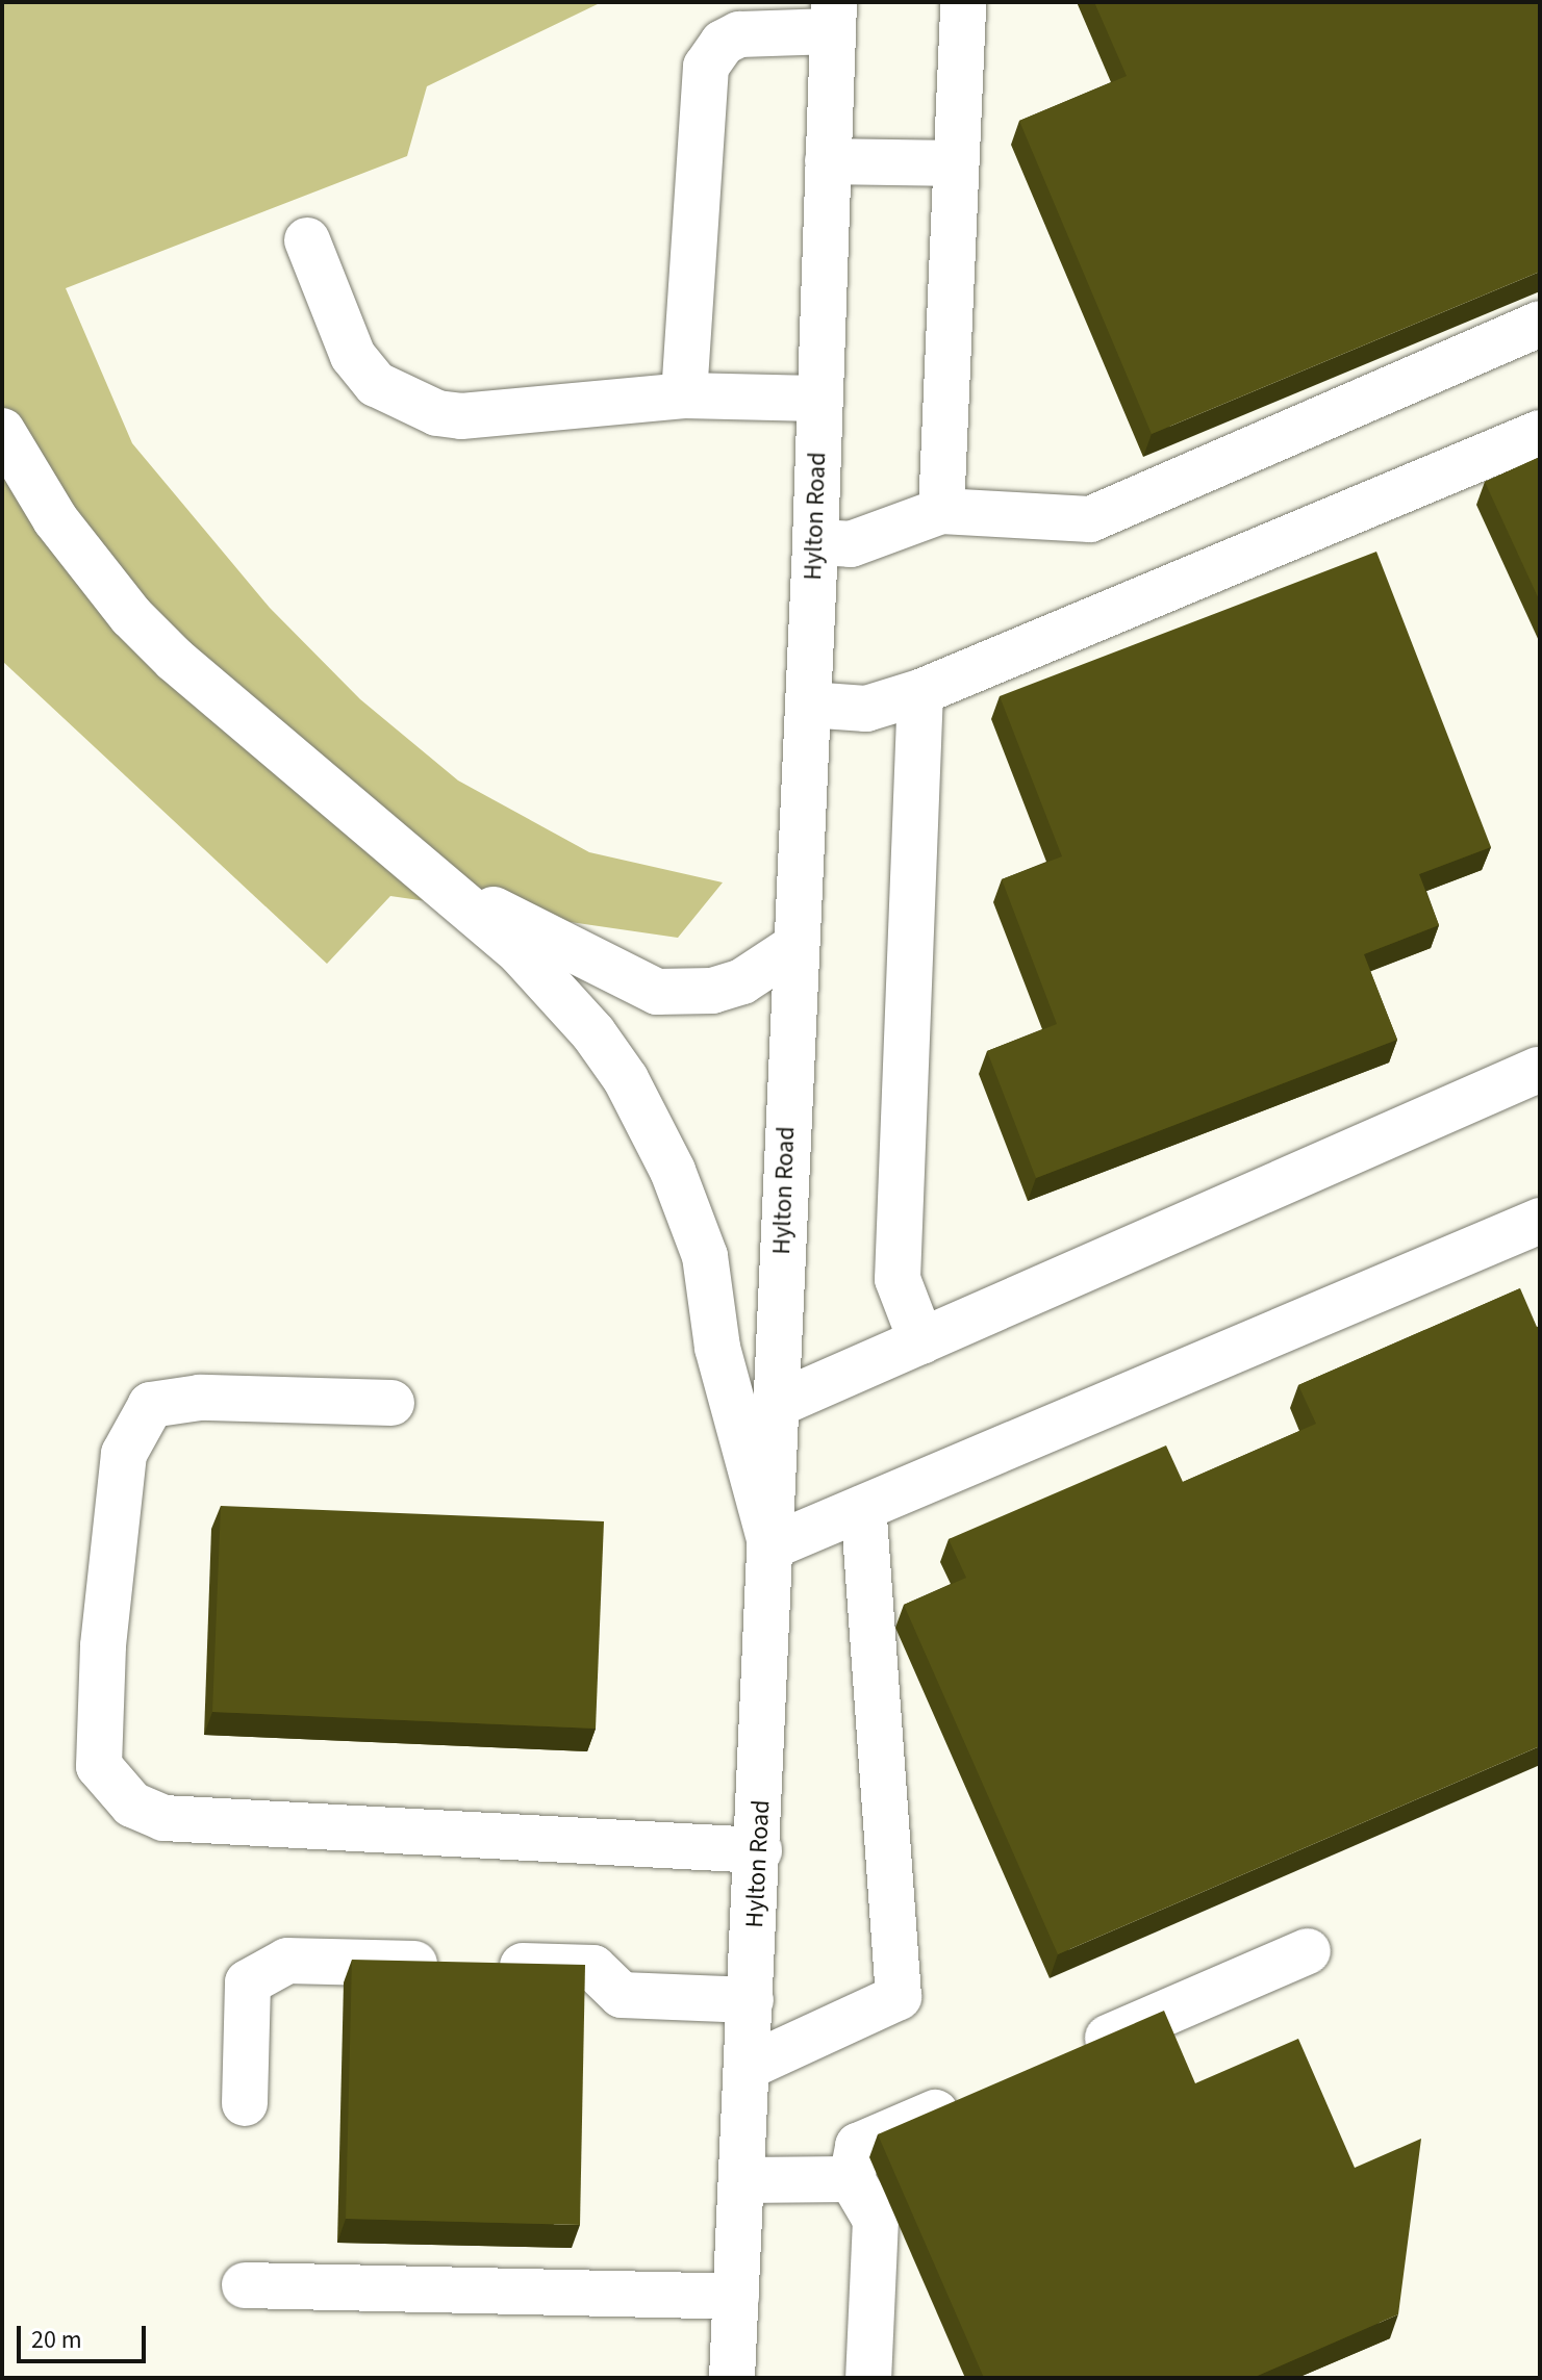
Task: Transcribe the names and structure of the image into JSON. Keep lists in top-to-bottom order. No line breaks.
{"streets":{"main road":["Hylton Road"]},"scale_bar":"20 m"}
